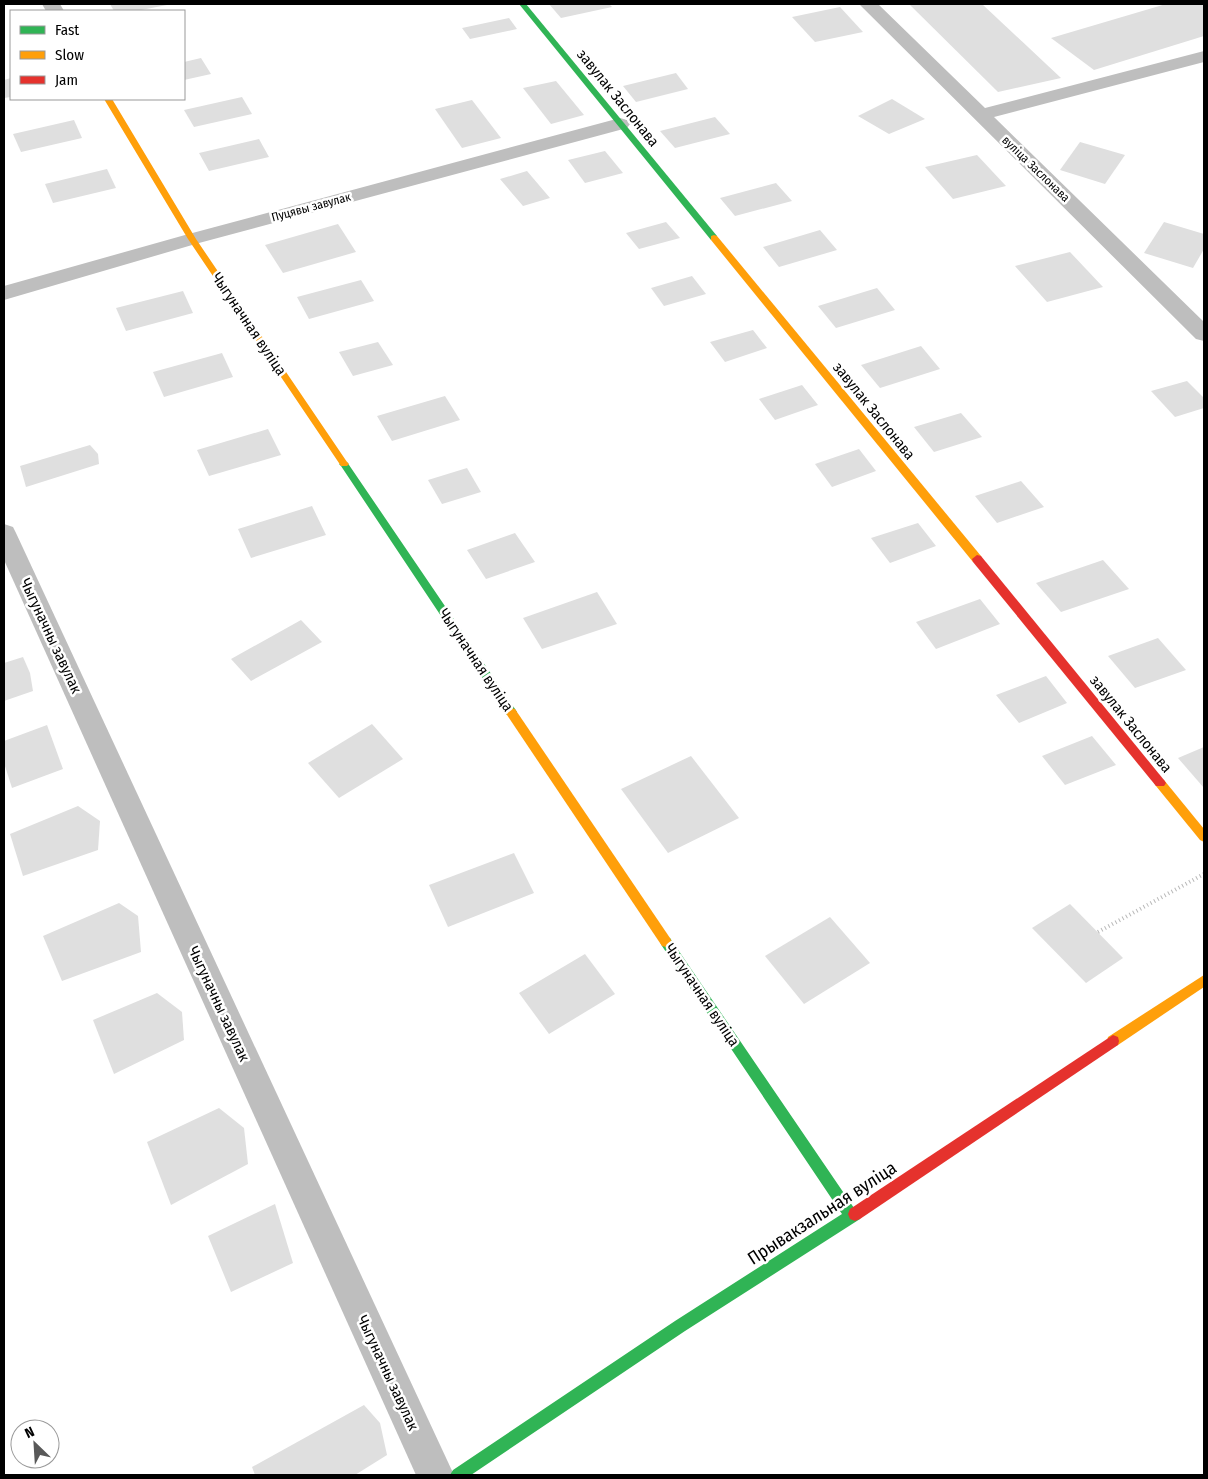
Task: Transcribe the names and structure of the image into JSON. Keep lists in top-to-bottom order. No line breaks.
{"streets":{"street":["завулак Заслонава","вуліца Заслонава","Пуцявы завулак","Чыгуначная вуліца","Чыгуначны завулак","Прывакзальная вуліца"]},"crossings":[["завулак Заслонава","Пуцявы завулак"],["Пуцявы завулак","Чыгуначная вуліца"],["Чыгуначная вуліца","Прывакзальная вуліца"]],"legend":["Fast","Slow","Jam"],"north":"top left"}
